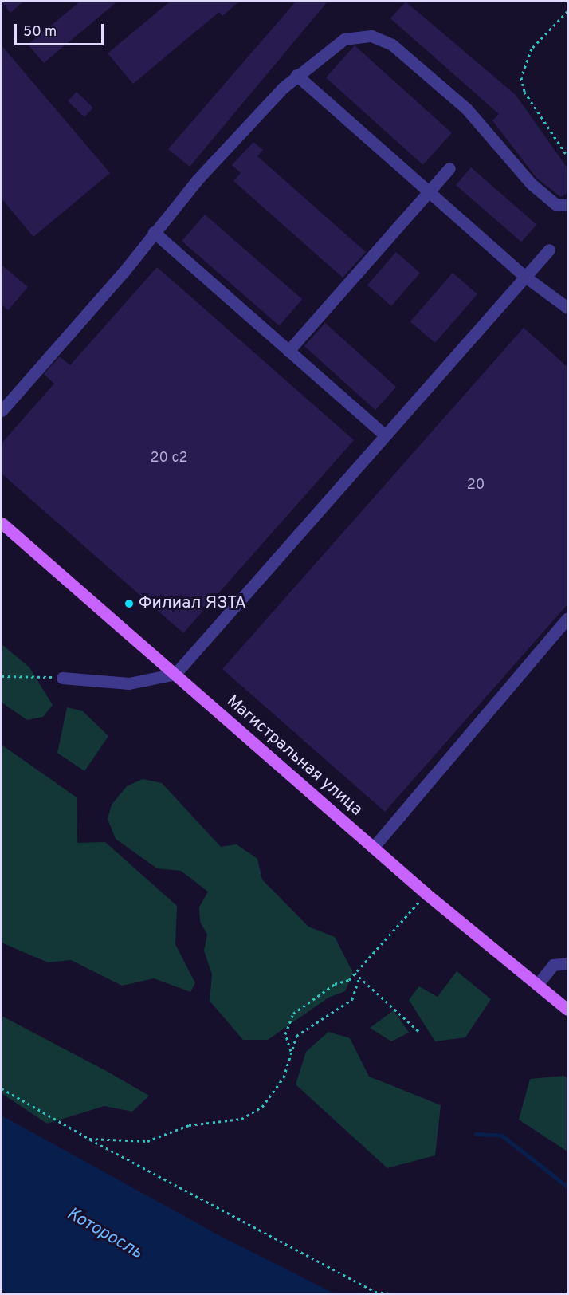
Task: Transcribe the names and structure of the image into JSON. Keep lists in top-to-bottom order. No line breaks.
{"streets":{"main road":["Магистральная улица"]},"water":["Которосль"],"places":["Филиал ЯЗТА"],"house_numbers":["20 с2","20"],"scale_bar":"50 m"}
